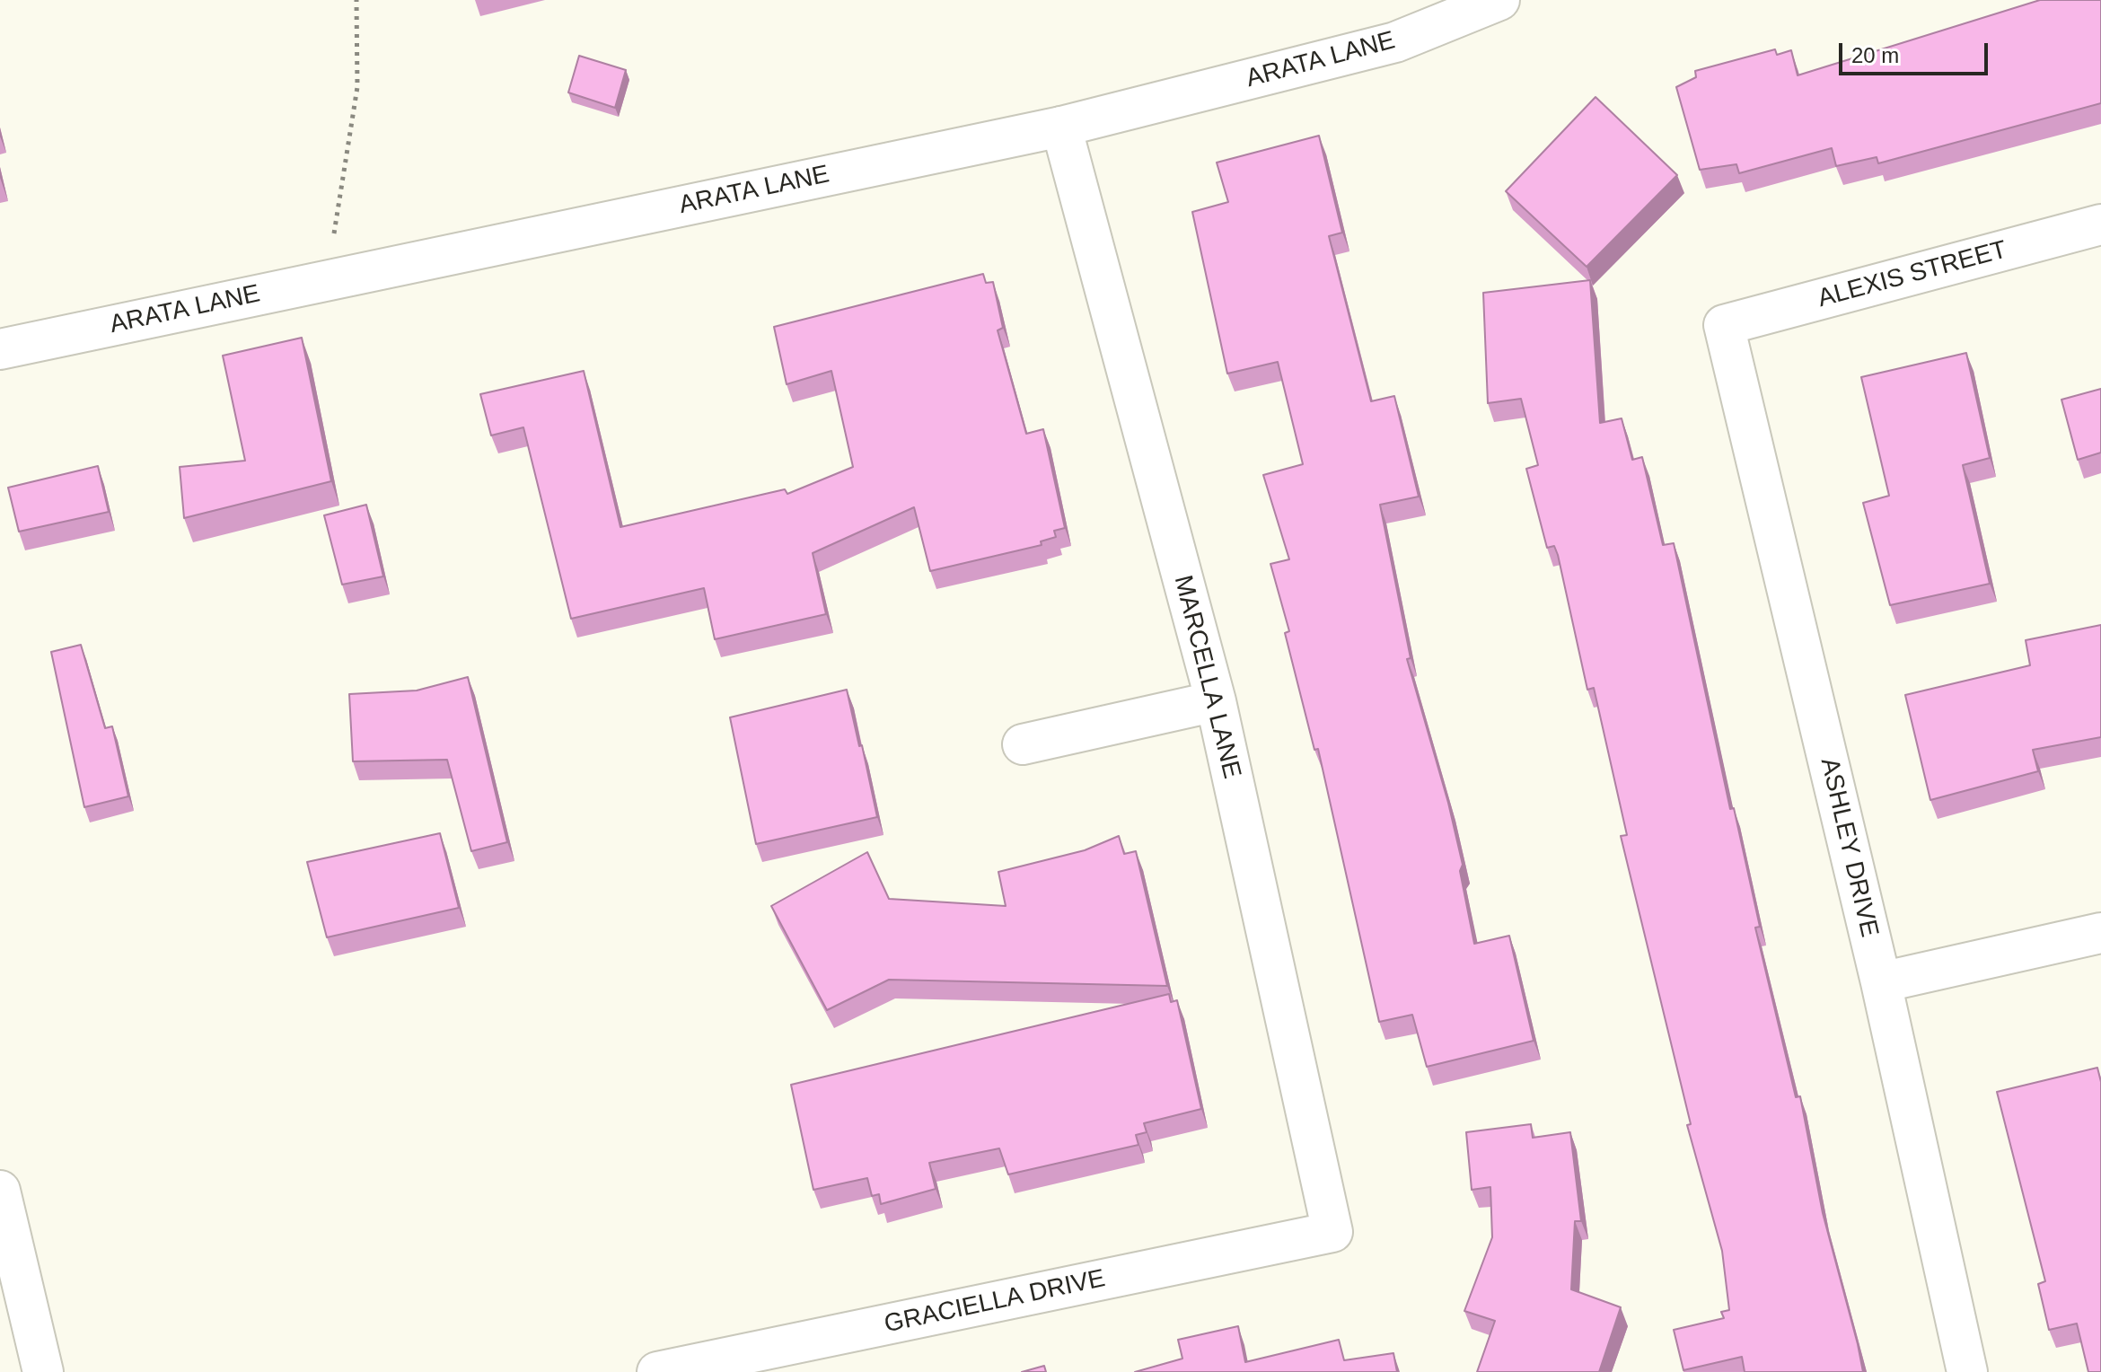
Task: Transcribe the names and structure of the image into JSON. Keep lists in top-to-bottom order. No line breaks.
{"streets":{"street":["ARATA LANE","ALEXIS STREET","MARCELLA LANE","ASHLEY DRIVE","GRACIELLA DRIVE"]},"crossings":[["ARATA LANE","MARCELLA LANE"],["ALEXIS STREET","ASHLEY DRIVE"],["MARCELLA LANE","GRACIELLA DRIVE"]],"scale_bar":"20 m"}
